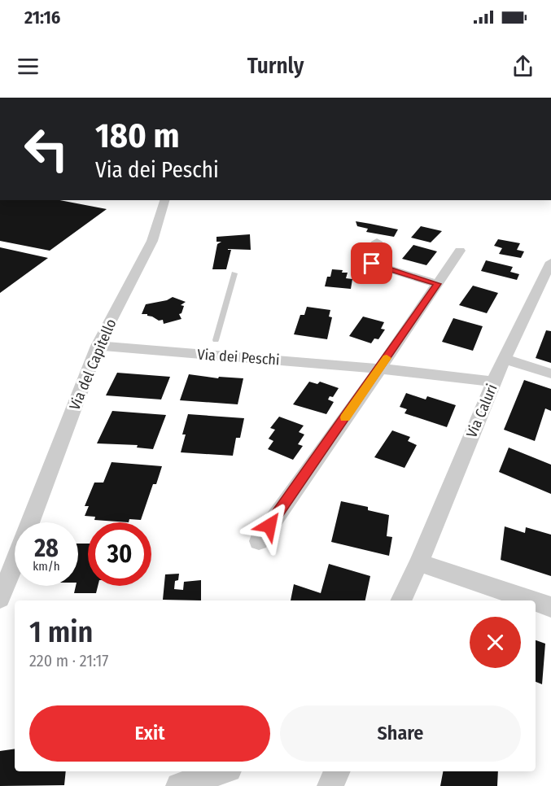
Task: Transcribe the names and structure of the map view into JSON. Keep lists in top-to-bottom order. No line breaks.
{"streets":{"street":["Via dei Peschi","Via del Capitello","Via Caluri"]},"crossings":[["Via dei Peschi","Via del Capitello"],["Via dei Peschi","Via Caluri"]],"page":{"status":"21:16","header":"Turnly","turn":["180 m","Via dei Peschi"],"speed":"28 km/h","limit":"30","heading":["1 min","220 m · 21:17"],"buttons":["Exit","Share"]}}
